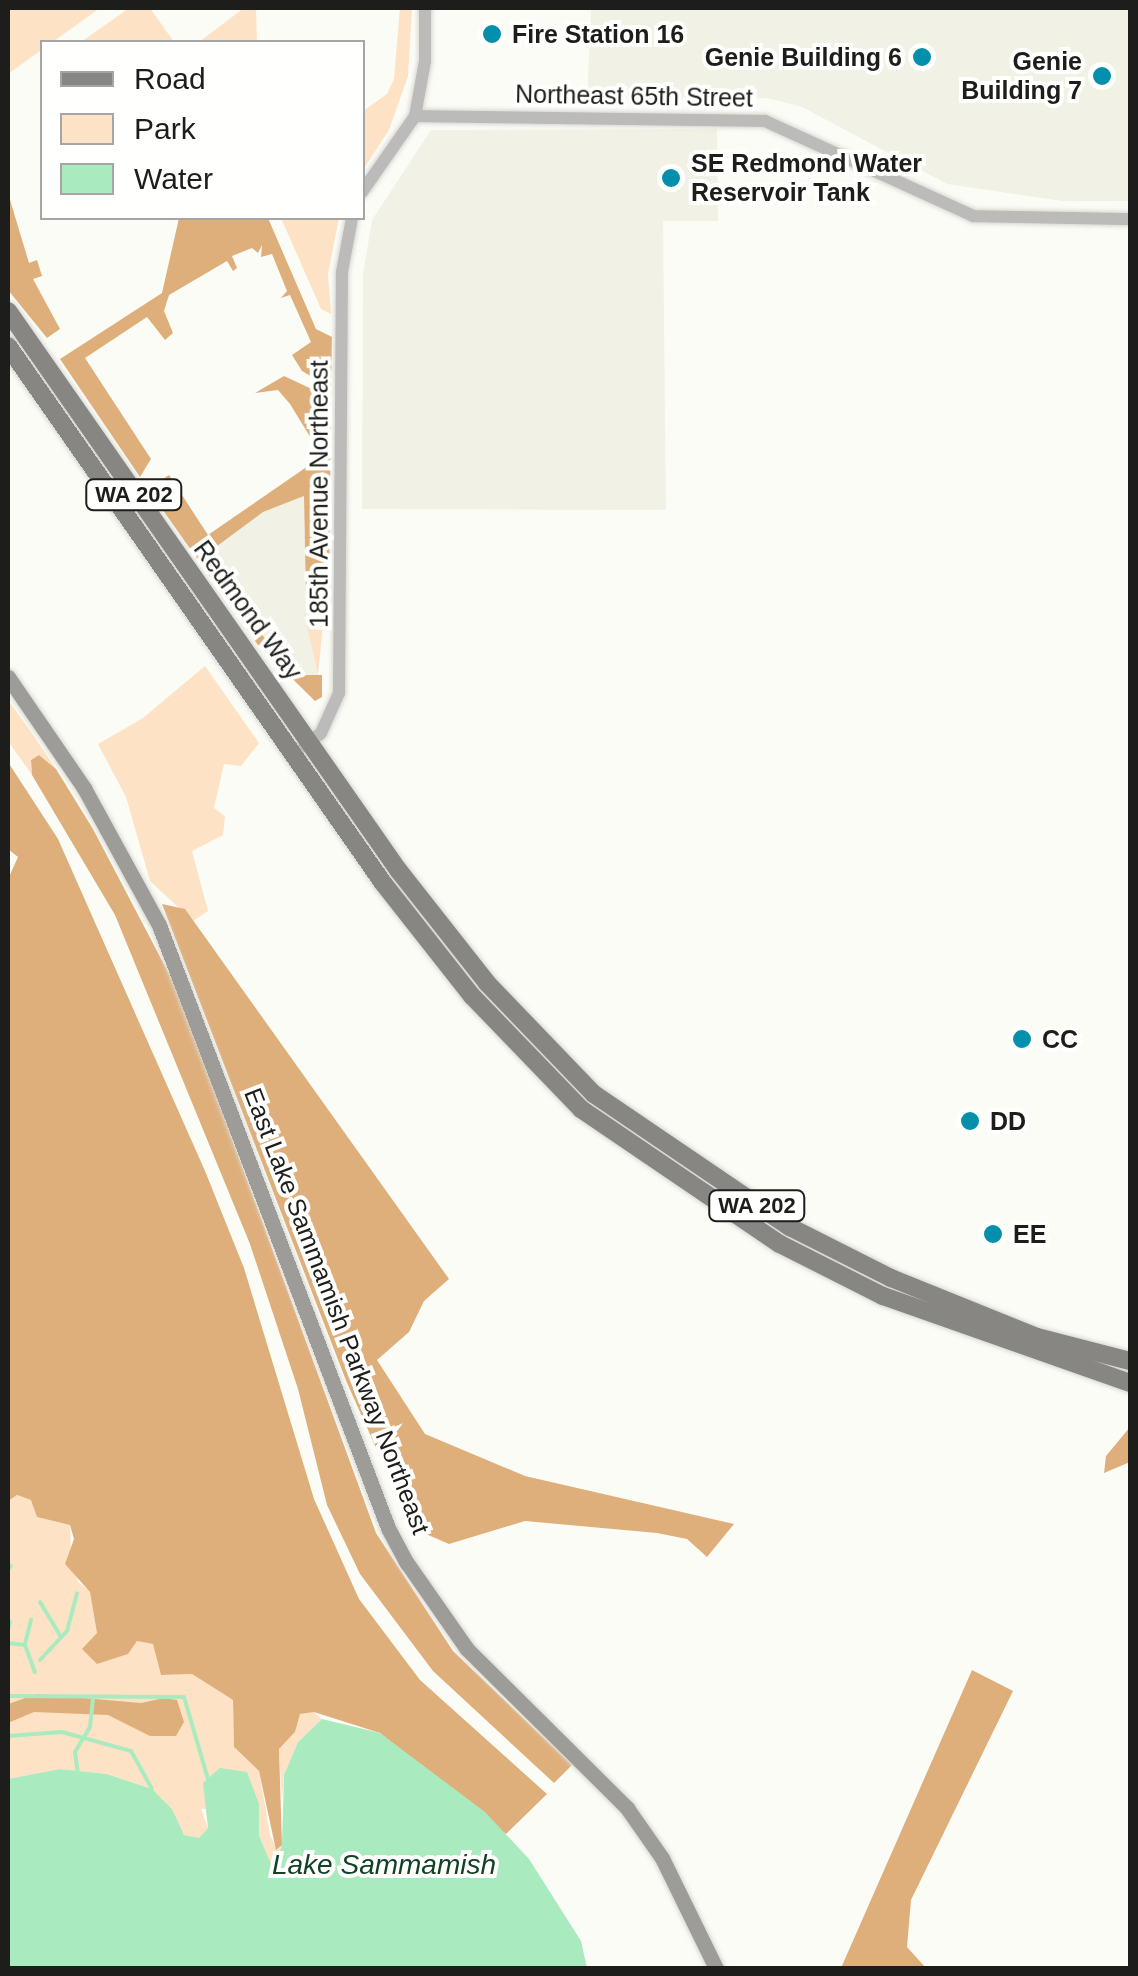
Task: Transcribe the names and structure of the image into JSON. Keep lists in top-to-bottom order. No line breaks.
{"streets":{"main road":["WA 202","Redmond Way","East Lake Sammamish Parkway Northeast"],"street":["Northeast 65th Street","185th Avenue Northeast"]},"crossings":[["185th Avenue Northeast","WA 202"],["185th Avenue Northeast","Redmond Way"],["WA 202","Redmond Way"]],"water":["Lake Sammamish"],"places":["Fire Station 16","Genie Building 6","Genie Building 7","SE Redmond Water Reservoir Tank","CC","DD","EE"],"legend":["Road","Park","Water"]}
